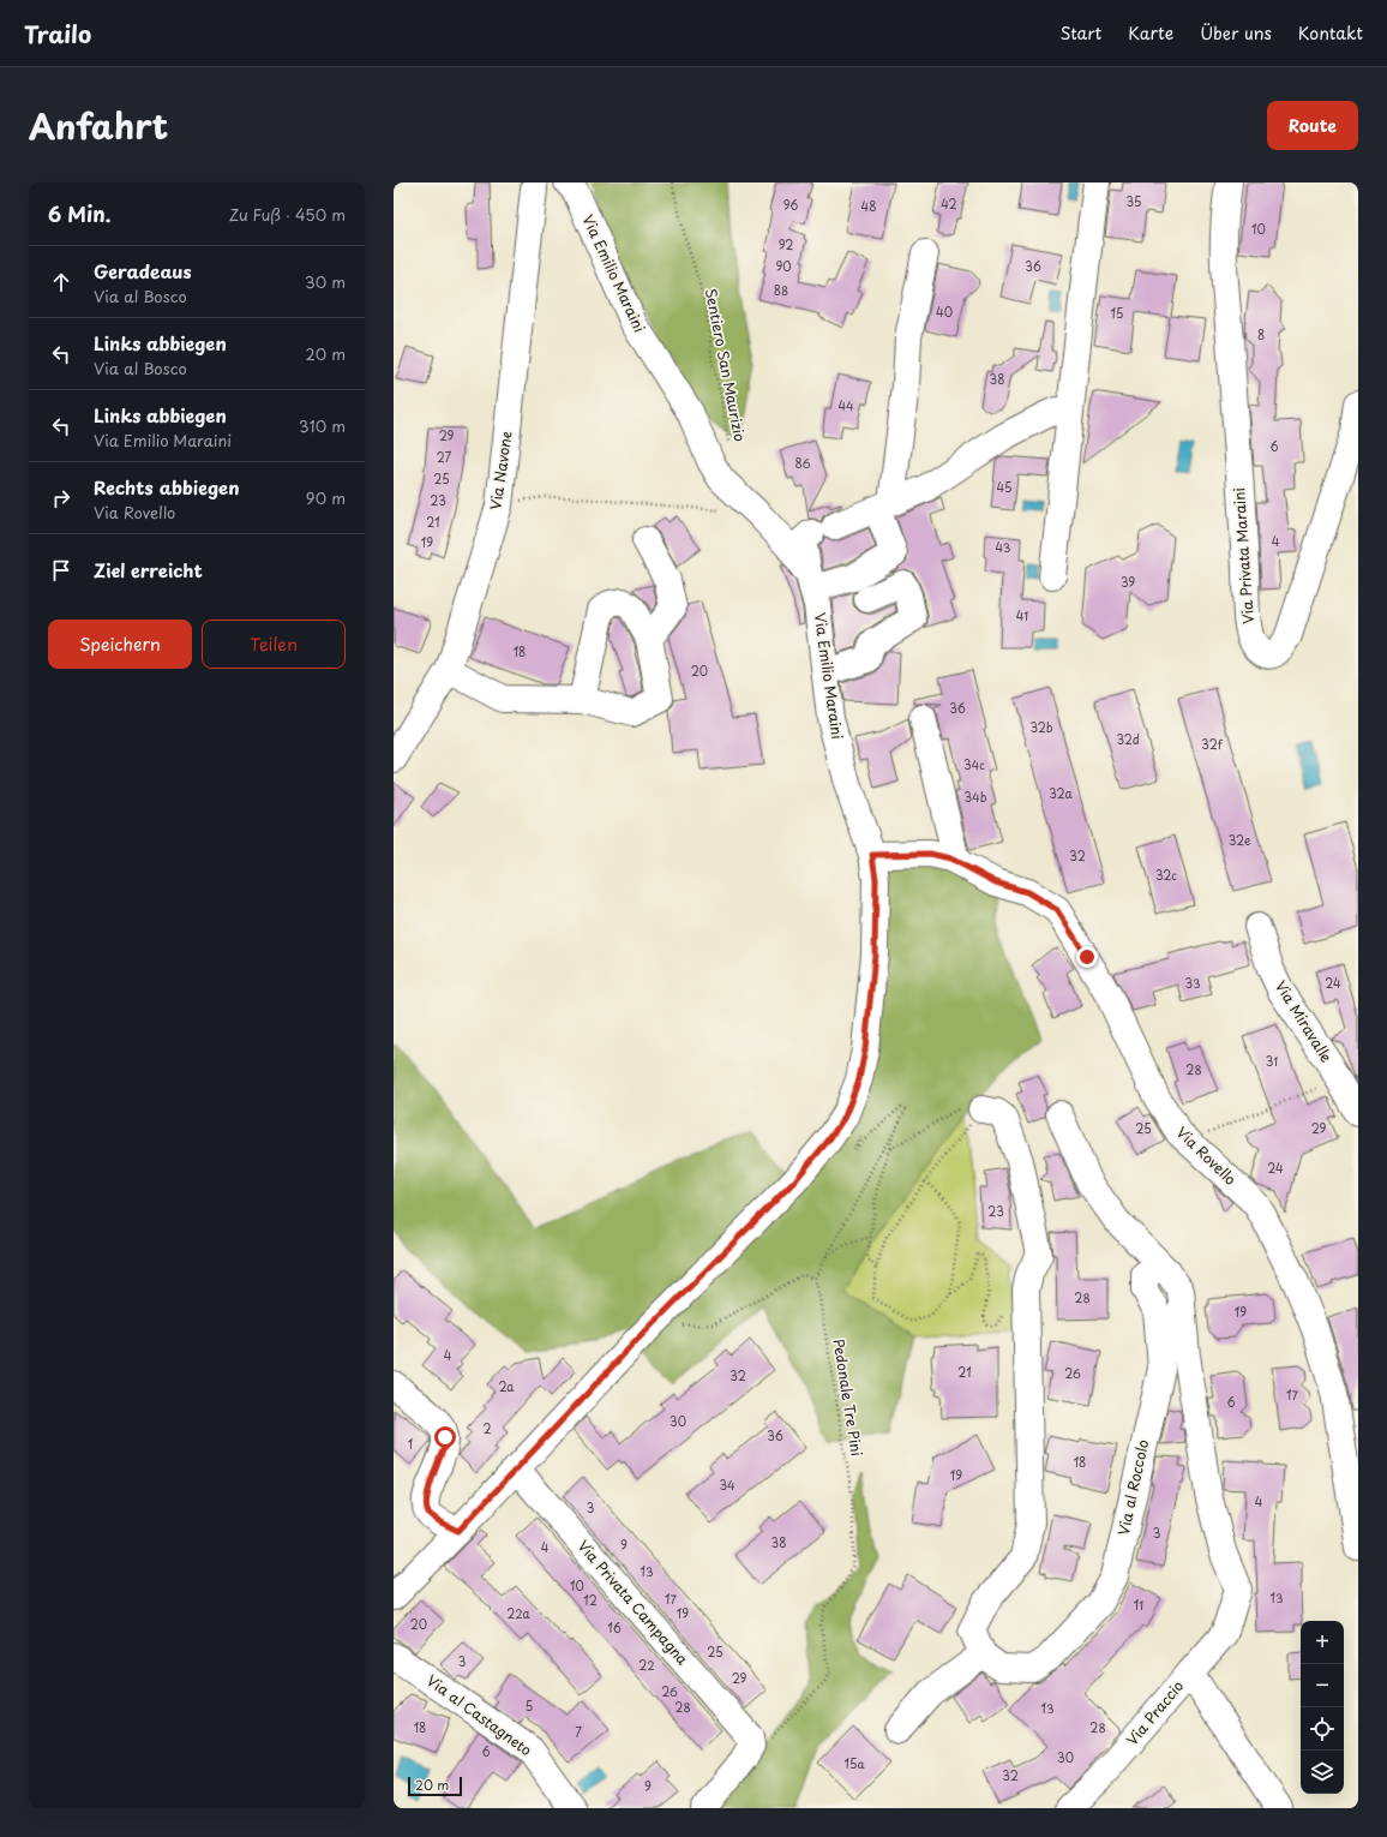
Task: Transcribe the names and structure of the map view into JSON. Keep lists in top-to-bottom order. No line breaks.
{"streets":{"street":["Via Emilio Maraini","Via Navone","Via Privata Maraini","Via Miravalle","Via Rovello","Via al Roccolo","Via Privata Campagna","Via Praccio","Via al Castagneto"],"path":["Sentiero San Maurizio","Pedonale Tre Pini"]},"crossings":[["Via Emilio Maraini","Via Rovello"],["Via Emilio Maraini","Via Privata Campagna"],["Pedonale Tre Pini","Via Privata Campagna"]],"house_numbers":["35","42","96","48","10","92","90","36","88","40","15","8","38","44","29","6","27","86","25","45","23","21","4","19","43","39","41","18","20","36","32b","32d","32f","34c","32a","34b","32e","32","32c","33","24","31","28","25","29","24","23","28","19","4","21","26","32","2a","17","6","30","2","36","1","18","19","34","4","3","3","38","9","4","13","10","13","17","12","11","22a","19","20","16","25","3","22","29","26","5","28","13","18","28","7","6","30","15a","32","9"],"scale_bar":"20 m","page":{"header":"Trailo","nav":["Start","Karte","Über uns","Kontakt"],"title":"Anfahrt","buttons":["Route",["Speichern","Teilen"]],"heading":["6 Min.","Zu Fuß · 450 m"],"list":[["Geradeaus","Via al Bosco","30 m"],["Links abbiegen","Via al Bosco","20 m"],["Links abbiegen","Via Emilio Maraini","310 m"],["Rechts abbiegen","Via Rovello","90 m"],"Ziel erreicht"],"map_buttons":["+","−"],"scale":"20 m"}}
